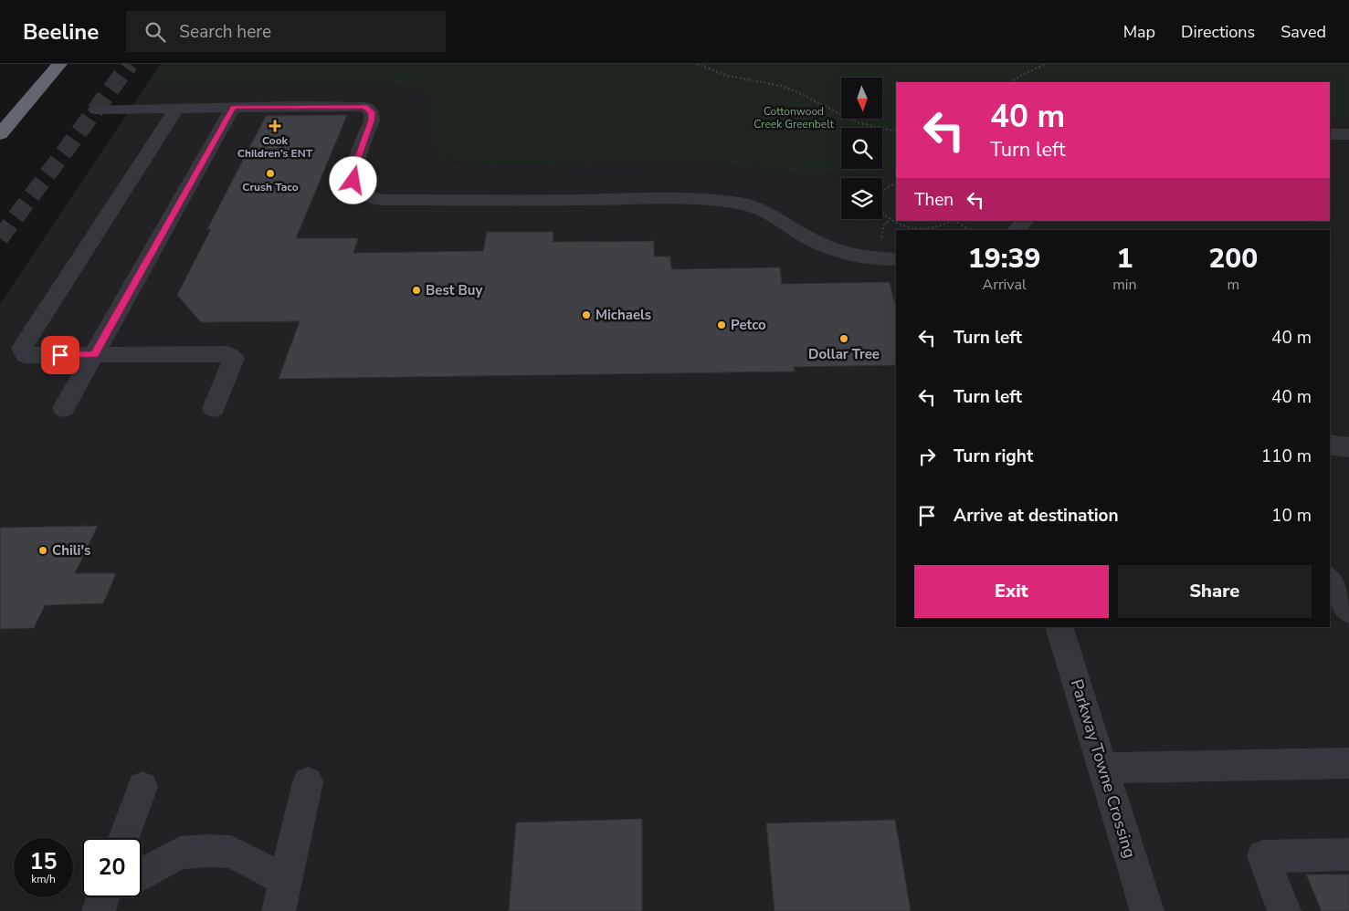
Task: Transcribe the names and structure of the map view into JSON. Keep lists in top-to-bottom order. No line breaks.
{"streets":{"lane":["Parkway Towne Crossing"]},"parks":["Cottonwood Creek Greenbelt"],"places":{"health":["Cook Children’s ENT"],"other":["Crush Taco","Best Buy","Michaels","Petco","Dollar Tree","Chili's"]},"north":"bottom","page":{"header":"Beeline","search":"Search here","nav":["Map","Directions","Saved"],"turn":["40 m","Turn left"],"then":"Then","eta":["19:39","Arrival","1","min","200","m"],"list":[{"name":"Turn left","value":"40 m"},{"name":"Turn left","value":"40 m"},{"name":"Turn right","value":"110 m"},{"name":"Arrive at destination","value":"10 m"}],"buttons":["Exit","Share"],"speed":"15 km/h","limit":"20"}}
